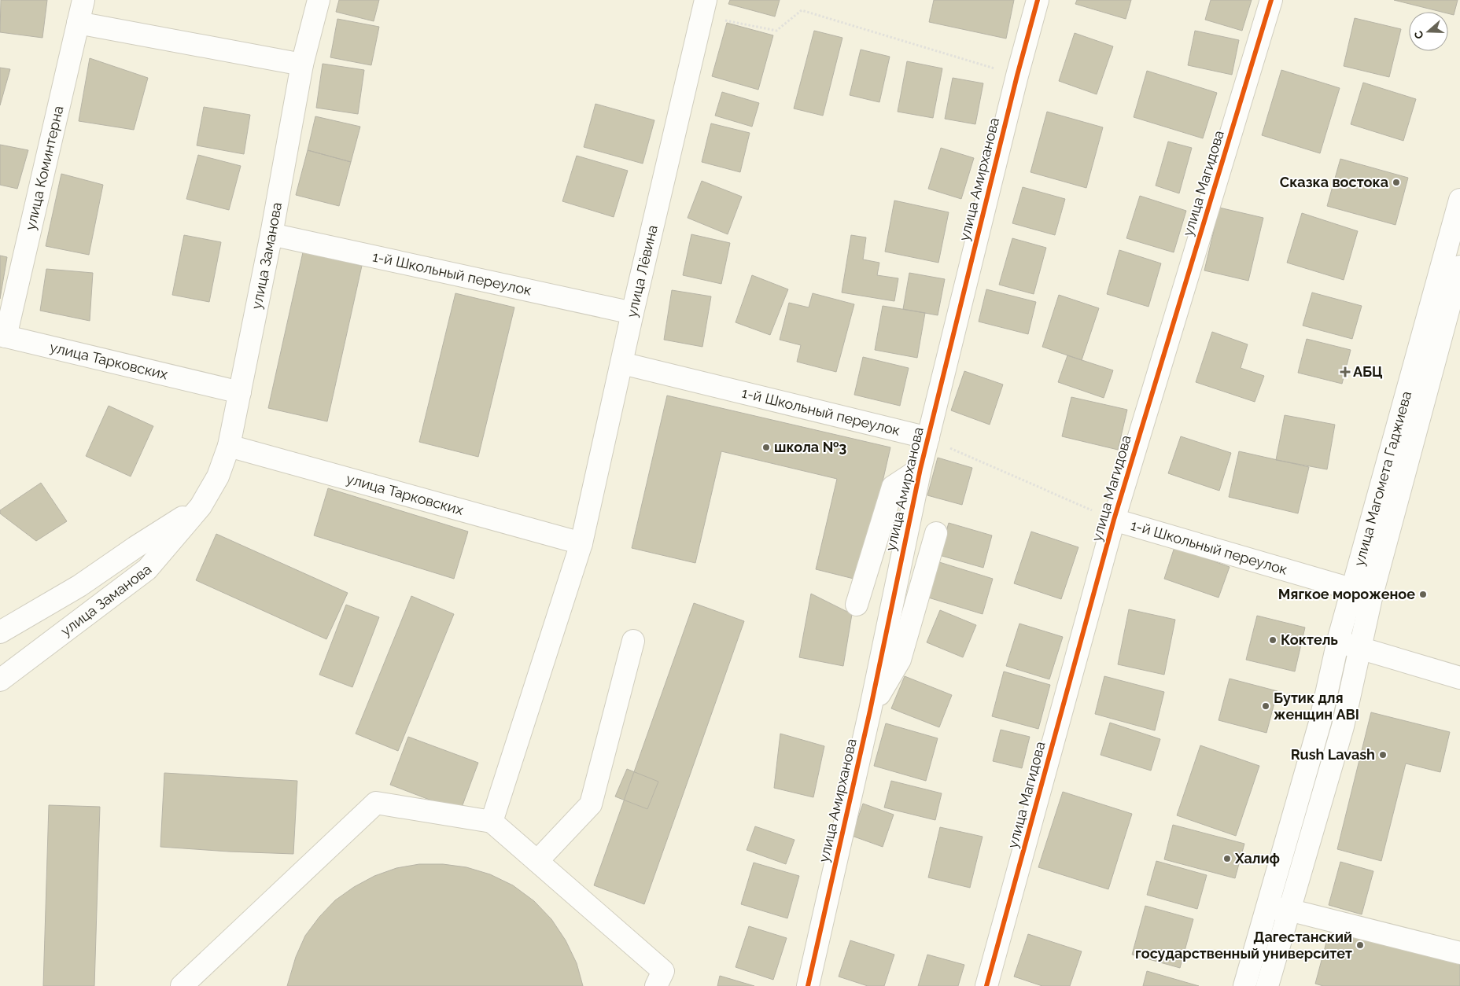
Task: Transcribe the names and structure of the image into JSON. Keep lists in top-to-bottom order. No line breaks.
{"streets":{"street":["улица Коминтерна","улица Амирханова","улица Магидова","улица Заманова","улица Лёвина","1-й Школьный переулок","улица Тарковских","улица Магомета Гаджиева"]},"crossings":[["улица Коминтерна","улица Тарковских"],["улица Амирханова","1-й Школьный переулок"],["улица Магидова","1-й Школьный переулок"],["улица Заманова","1-й Школьный переулок"],["улица Заманова","улица Тарковских"],["улица Лёвина","1-й Школьный переулок"],["улица Лёвина","улица Тарковских"],["1-й Школьный переулок","улица Магомета Гаджиева"]],"places":{"other":["Сказка востока","школа №3","Мягкое мороженое","Коктель","Бутик для женщин ABI","Rush Lavash","Халиф","Дагестанский государственный университет"],"health":["АБЦ"]},"north":"left"}
